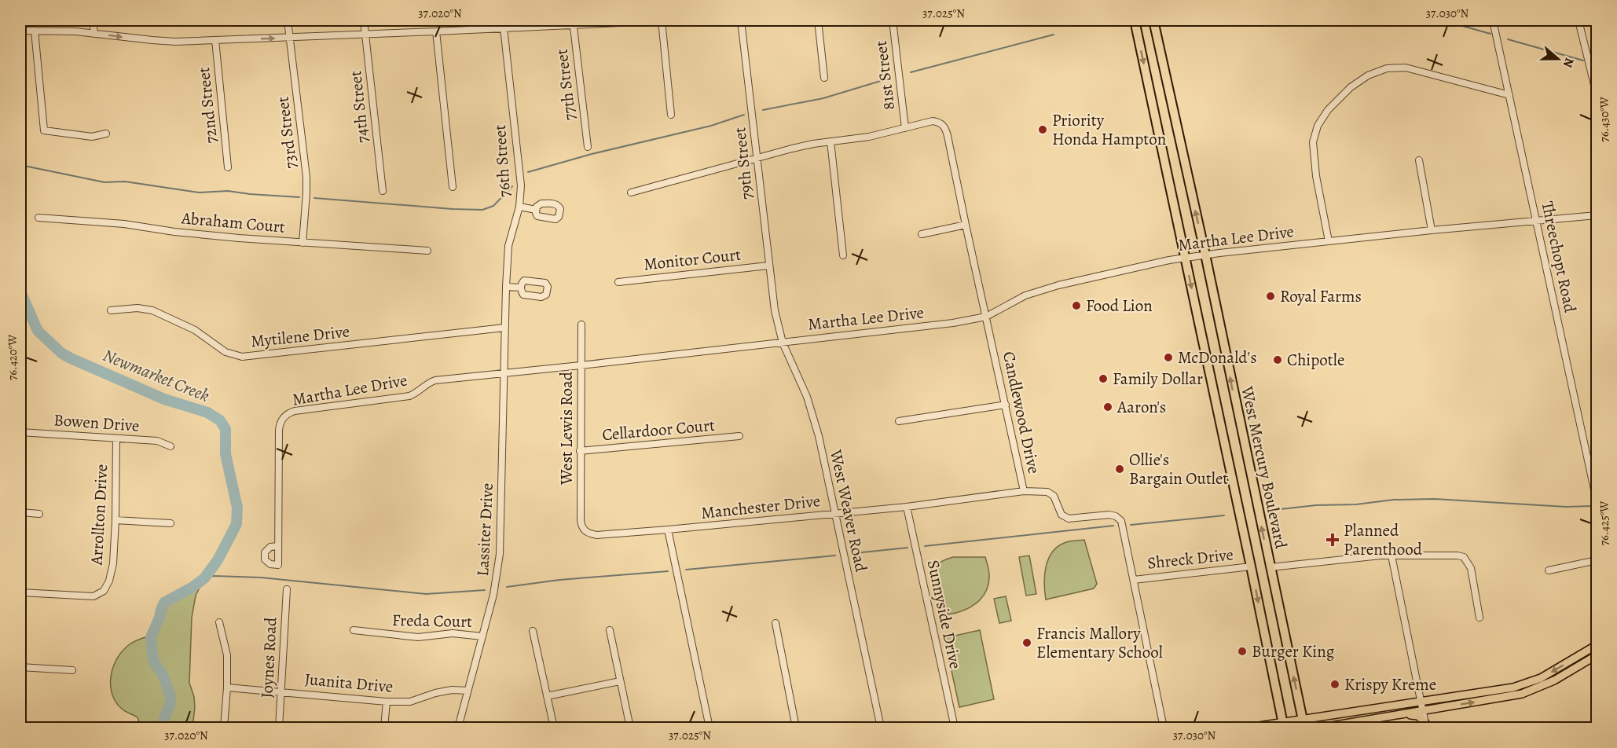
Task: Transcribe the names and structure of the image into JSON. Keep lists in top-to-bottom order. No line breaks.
{"streets":{"highway":["West Mercury Boulevard"],"street":["81st Street","77th Street","72nd Street","74th Street","73rd Street","76th Street","79th Street","Abraham Court","Martha Lee Drive","Threechopt Road","Monitor Court","Mytilene Drive","Candlewood Drive","Bowen Drive","West Lewis Road","Cellardoor Court","Manchester Drive","West Weaver Road","Arrollton Drive","Lassiter Drive","Shreck Drive","Sunnyside Drive","Freda Court","Joynes Road","Juanita Drive"]},"crossings":[["81st Street","Candlewood Drive"],["73rd Street","Abraham Court"],["76th Street","Mytilene Drive"],["76th Street","Lassiter Drive"],["79th Street","Monitor Court"],["79th Street","Candlewood Drive"],["79th Street","West Weaver Road"],["Martha Lee Drive","Threechopt Road"],["Martha Lee Drive","Candlewood Drive"],["Martha Lee Drive","West Lewis Road"],["Martha Lee Drive","West Mercury Boulevard"],["Martha Lee Drive","West Weaver Road"],["Martha Lee Drive","Lassiter Drive"],["Mytilene Drive","Lassiter Drive"],["Candlewood Drive","Manchester Drive"],["Candlewood Drive","Shreck Drive"],["Bowen Drive","Arrollton Drive"],["West Lewis Road","Cellardoor Court"],["West Lewis Road","Manchester Drive"],["West Mercury Boulevard","Shreck Drive"],["Manchester Drive","West Weaver Road"],["Manchester Drive","Sunnyside Drive"],["Lassiter Drive","Freda Court"],["Lassiter Drive","Juanita Drive"],["Joynes Road","Juanita Drive"]],"water":["Newmarket Creek"],"places":{"other":["Priority Honda Hampton","Royal Farms","Food Lion","McDonald's","Chipotle","Family Dollar","Aaron's","Ollie's Bargain Outlet","Francis Mallory Elementary School","Burger King","Krispy Kreme"],"health":["Planned Parenthood"]},"north":"right","coordinates":["37.020°N","37.025°N","37.030°N","76.430°W","76.420°W","76.425°W"]}
